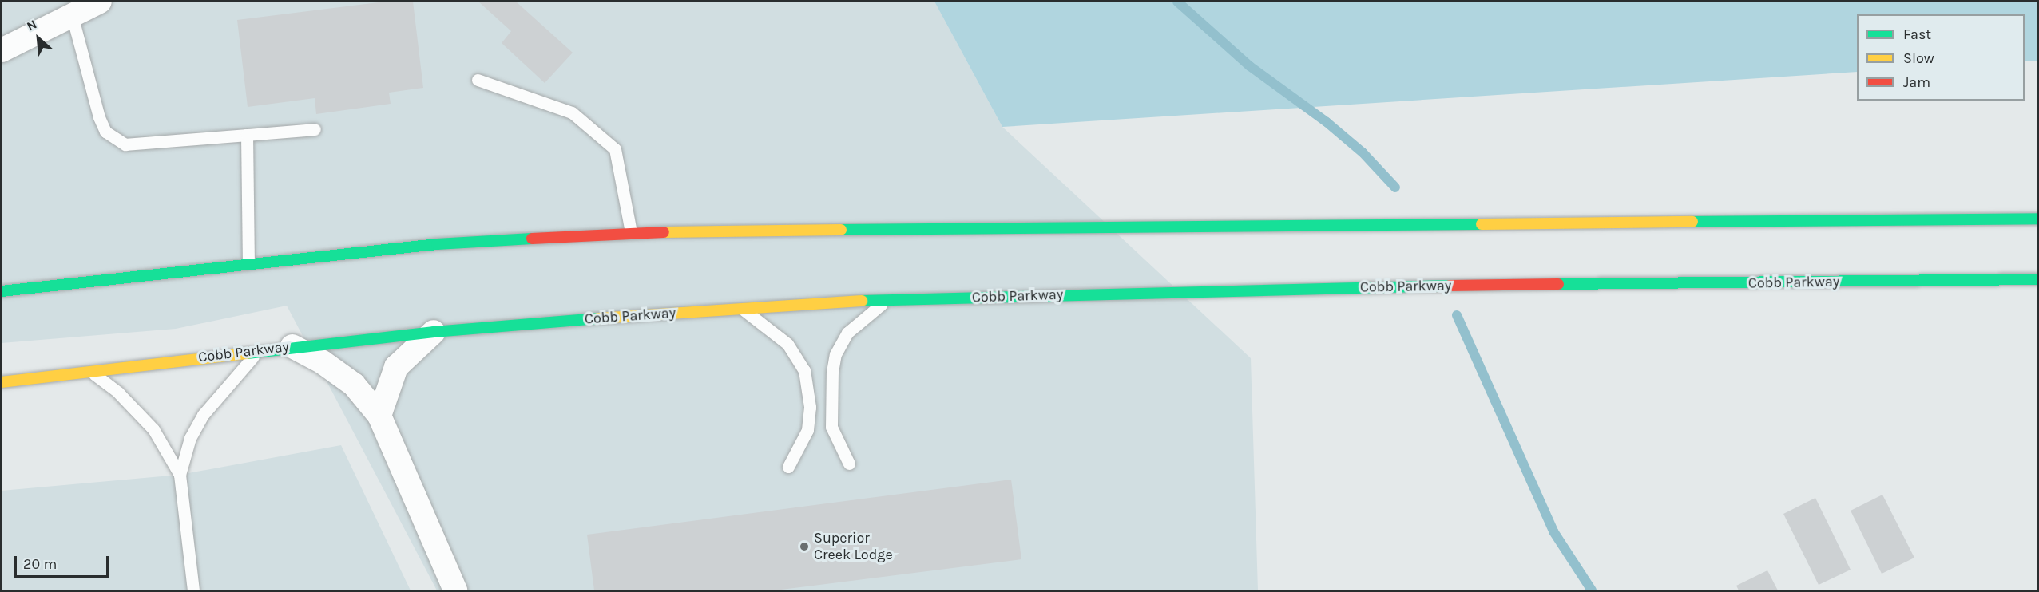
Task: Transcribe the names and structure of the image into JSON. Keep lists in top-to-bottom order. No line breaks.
{"streets":{"main road":["Cobb Parkway"]},"places":["Superior Creek Lodge"],"legend":["Fast","Slow","Jam"],"scale_bar":"20 m","north":"top left"}
